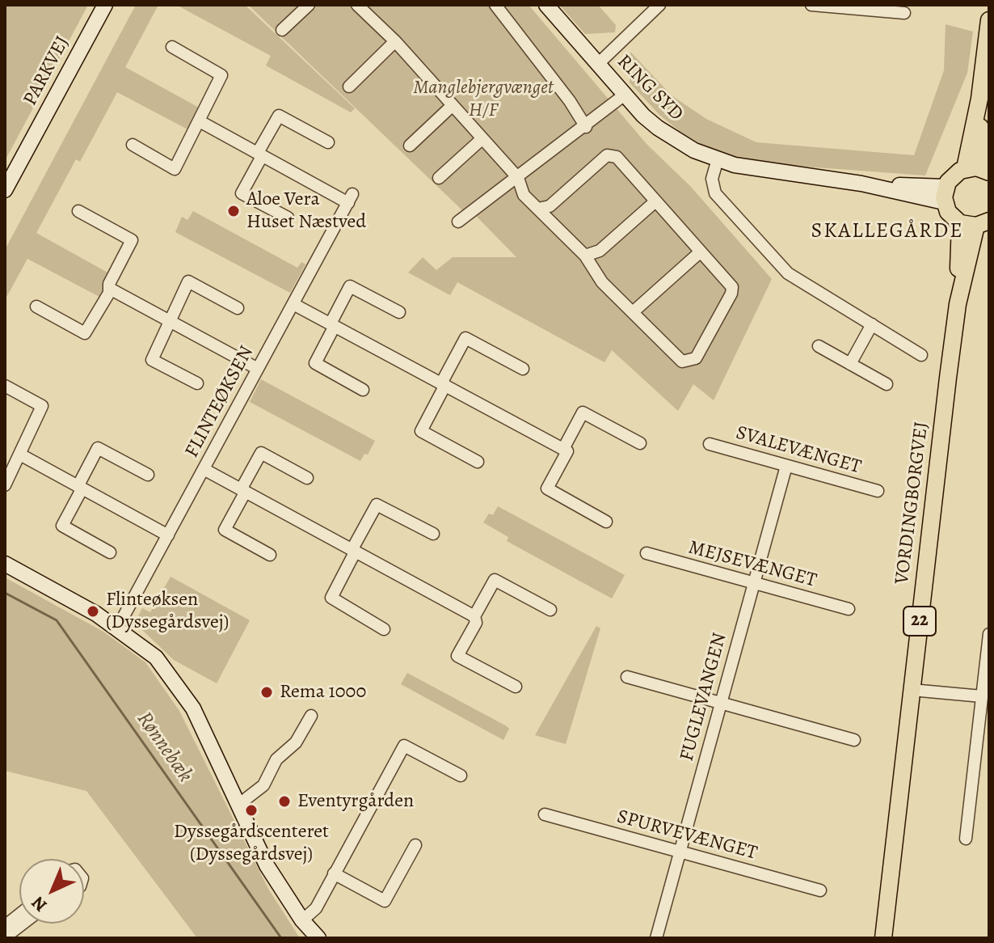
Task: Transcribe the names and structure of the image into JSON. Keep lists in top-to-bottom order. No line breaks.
{"streets":{"main road":["VORDINGBORGVEJ","22"],"street":["PARKVEJ","RING SYD","FLINTEØKSEN","SVALEVÆNGET","MEJSEVÆNGET","FUGLEVANGEN","SPURVEVÆNGET"]},"crossings":[["RING SYD","22"],["SVALEVÆNGET","FUGLEVANGEN"],["VORDINGBORGVEJ","22"],["MEJSEVÆNGET","FUGLEVANGEN"],["FUGLEVANGEN","SPURVEVÆNGET"]],"districts":["SKALLEGÅRDE"],"water":["Rønnebæk"],"parks":["Manglebjergvænget H/F"],"places":["Aloe Vera Huset Næstved","Flinteøksen (Dyssegårdsvej)","Rema 1000","Eventyrgården","Dyssegårdscenteret (Dyssegårdsvej)"],"north":"bottom left"}
